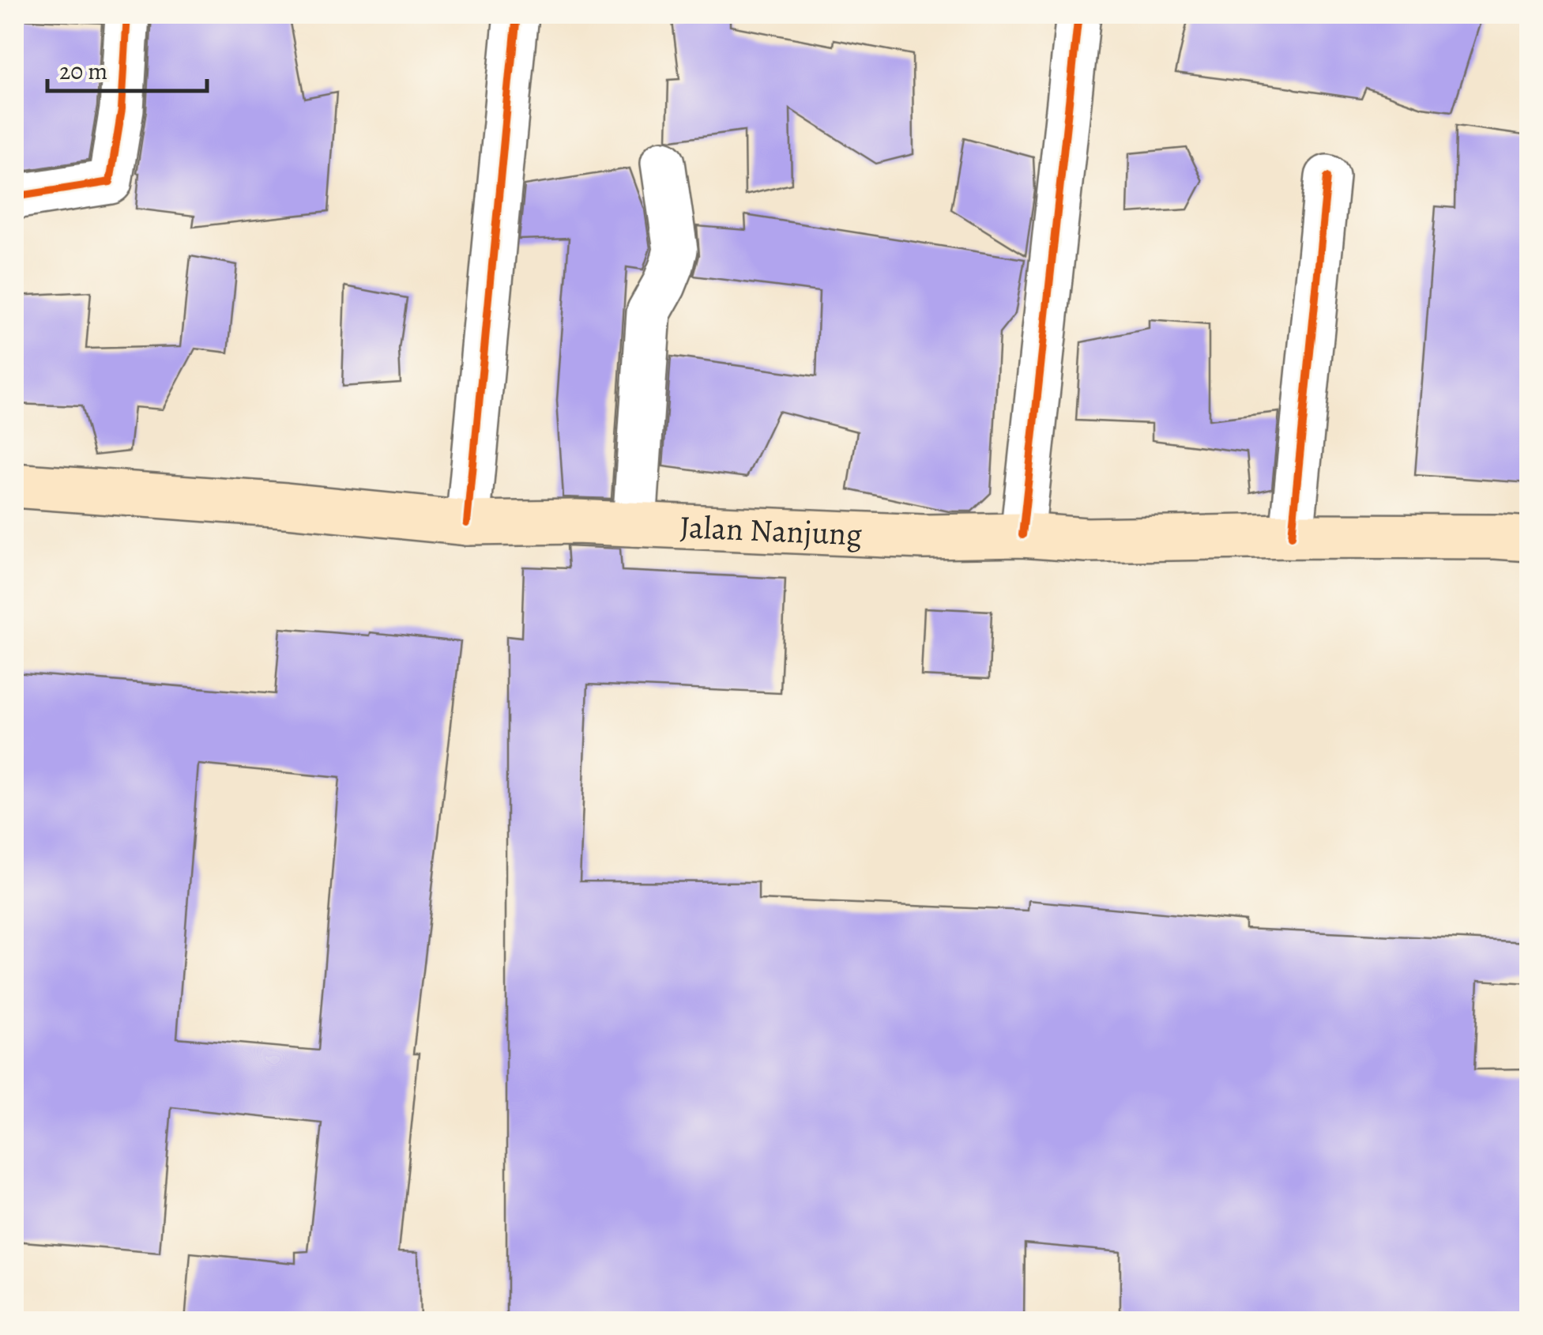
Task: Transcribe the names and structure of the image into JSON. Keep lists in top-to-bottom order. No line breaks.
{"streets":{"main road":["Jalan Nanjung"]},"scale_bar":"20 m"}
